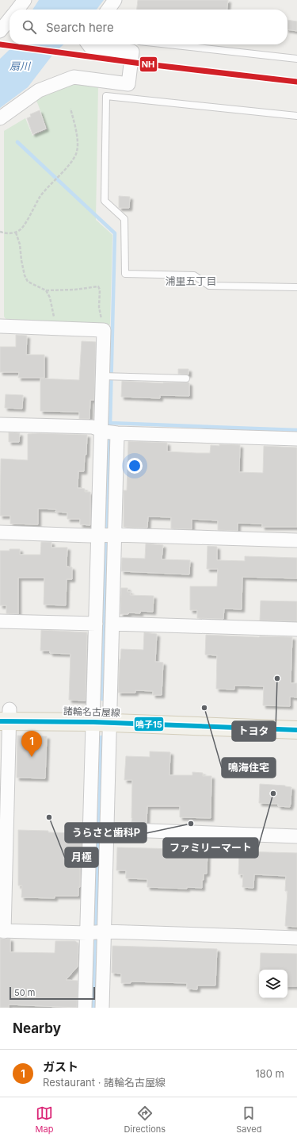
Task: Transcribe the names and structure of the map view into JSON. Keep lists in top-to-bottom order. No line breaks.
{"streets":{"main road":["諸輪名古屋線"]},"districts":["浦里五丁目"],"water":["扇川"],"places":["トヨタ","鳴海住宅","ファミリーマート","月極","うらさと歯科P"],"lines":["transit line NH","transit line 鳴子15"],"scale_bar":"50 m","page":{"search":"Search here","pins":"1","scale":"50 m","heading":"Nearby","list":[{"mark":"1","name":"ガスト","note":"Restaurant · 諸輪名古屋線","value":"180 m"}],"nav":["Map","Directions","Saved"]}}
